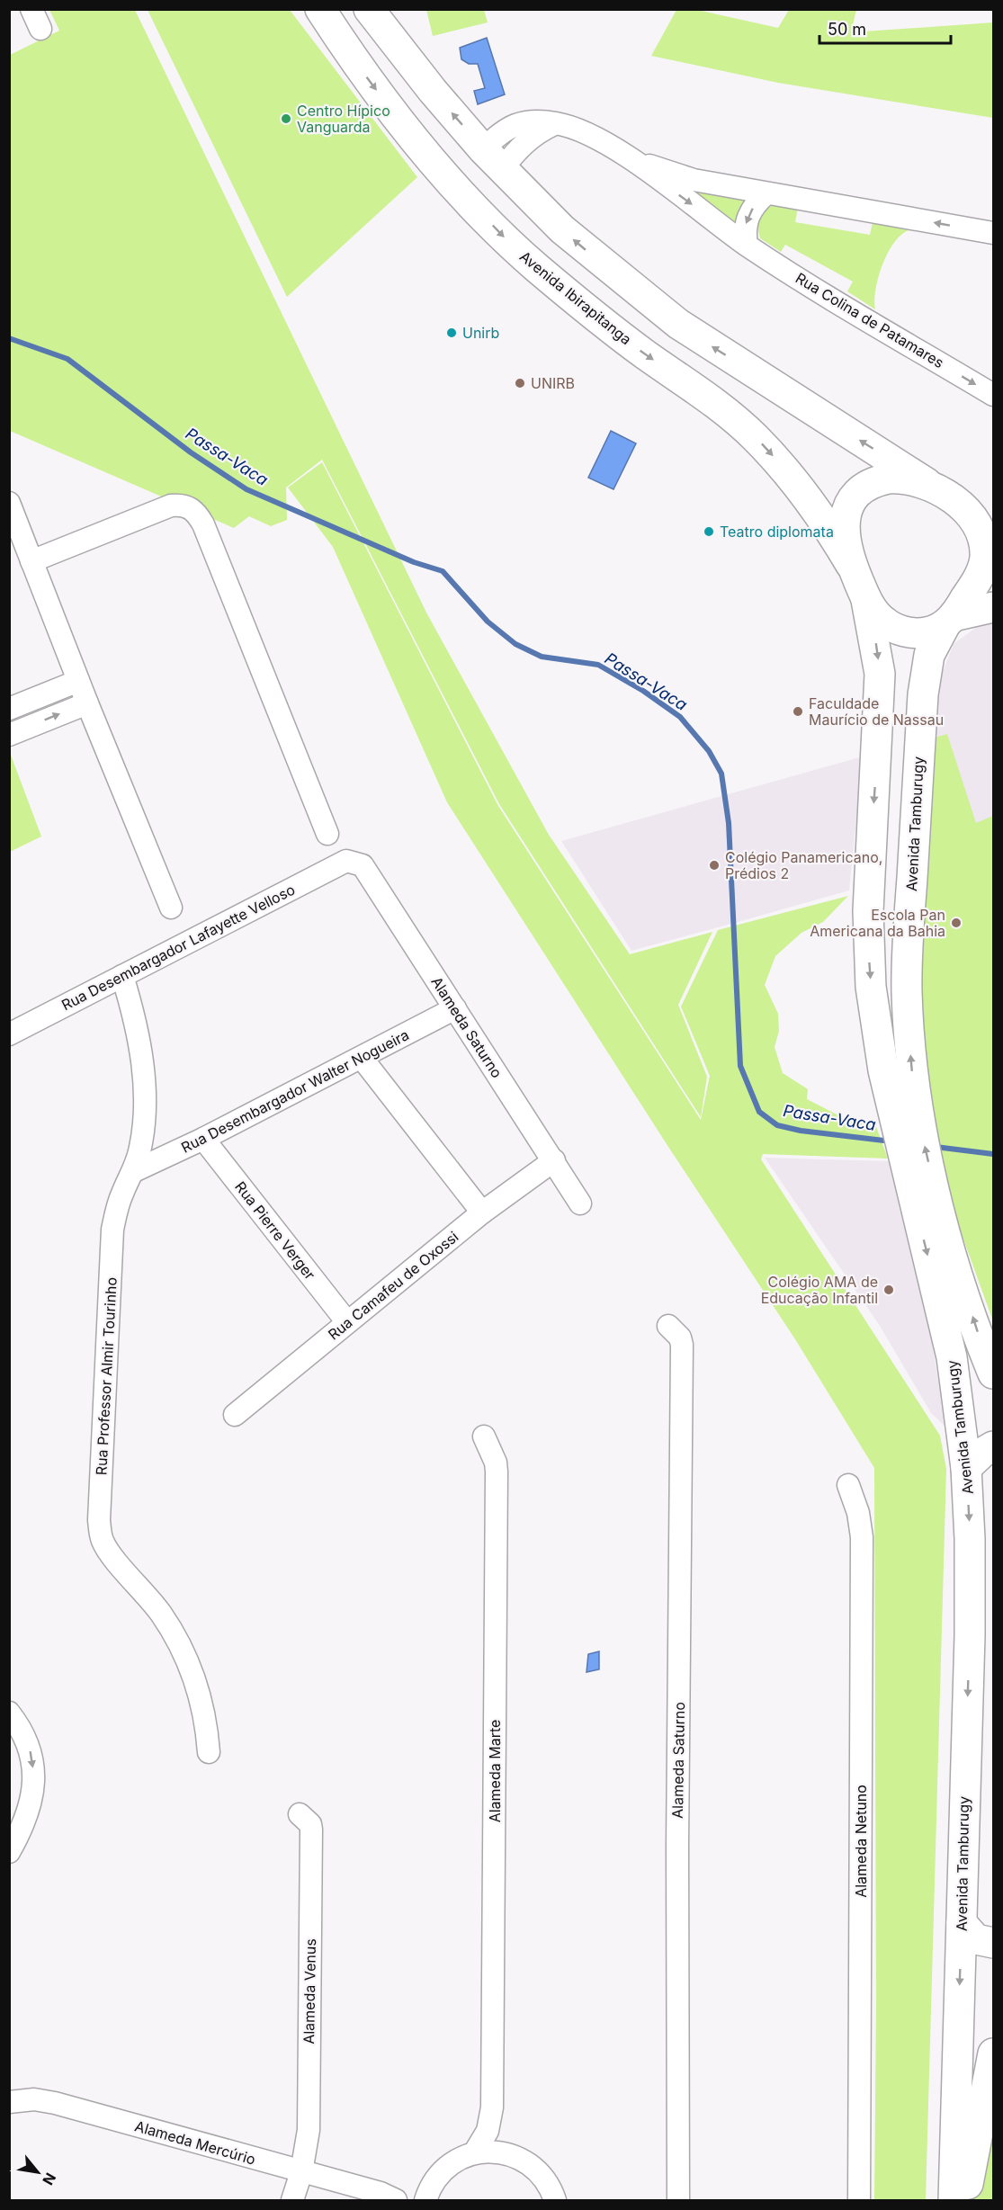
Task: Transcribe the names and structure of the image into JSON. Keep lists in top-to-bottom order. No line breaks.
{"streets":{"main road":["Avenida Ibirapitanga","Avenida Tamburugy"],"street":["Rua Colina de Patamares","Rua Desembargador Lafayette Velloso","Alameda Saturno","Rua Desembargador Walter Nogueira","Rua Pierre Verger","Rua Camafeu de Oxossi","Rua Professor Almir Tourinho","Alameda Marte","Alameda Netuno","Alameda Venus","Alameda Mercúrio"]},"crossings":[["Avenida Ibirapitanga","Avenida Tamburugy"],["Rua Desembargador Lafayette Velloso","Alameda Saturno"],["Rua Desembargador Lafayette Velloso","Rua Professor Almir Tourinho"],["Alameda Saturno","Rua Desembargador Walter Nogueira"],["Alameda Saturno","Rua Camafeu de Oxossi"],["Rua Desembargador Walter Nogueira","Rua Pierre Verger"],["Rua Desembargador Walter Nogueira","Rua Professor Almir Tourinho"],["Rua Pierre Verger","Rua Camafeu de Oxossi"],["Alameda Marte","Alameda Mercúrio"],["Alameda Venus","Alameda Mercúrio"]],"water":["Passa-Vaca"],"places":["Centro Hípico Vanguarda","Unirb","UNIRB","Teatro diplomata","Faculdade Maurício de Nassau","Colégio Panamericano, Prédios 2","Escola Pan Americana da Bahia","Colégio AMA de Educação Infantil"],"scale_bar":"50 m","north":"bottom right"}
